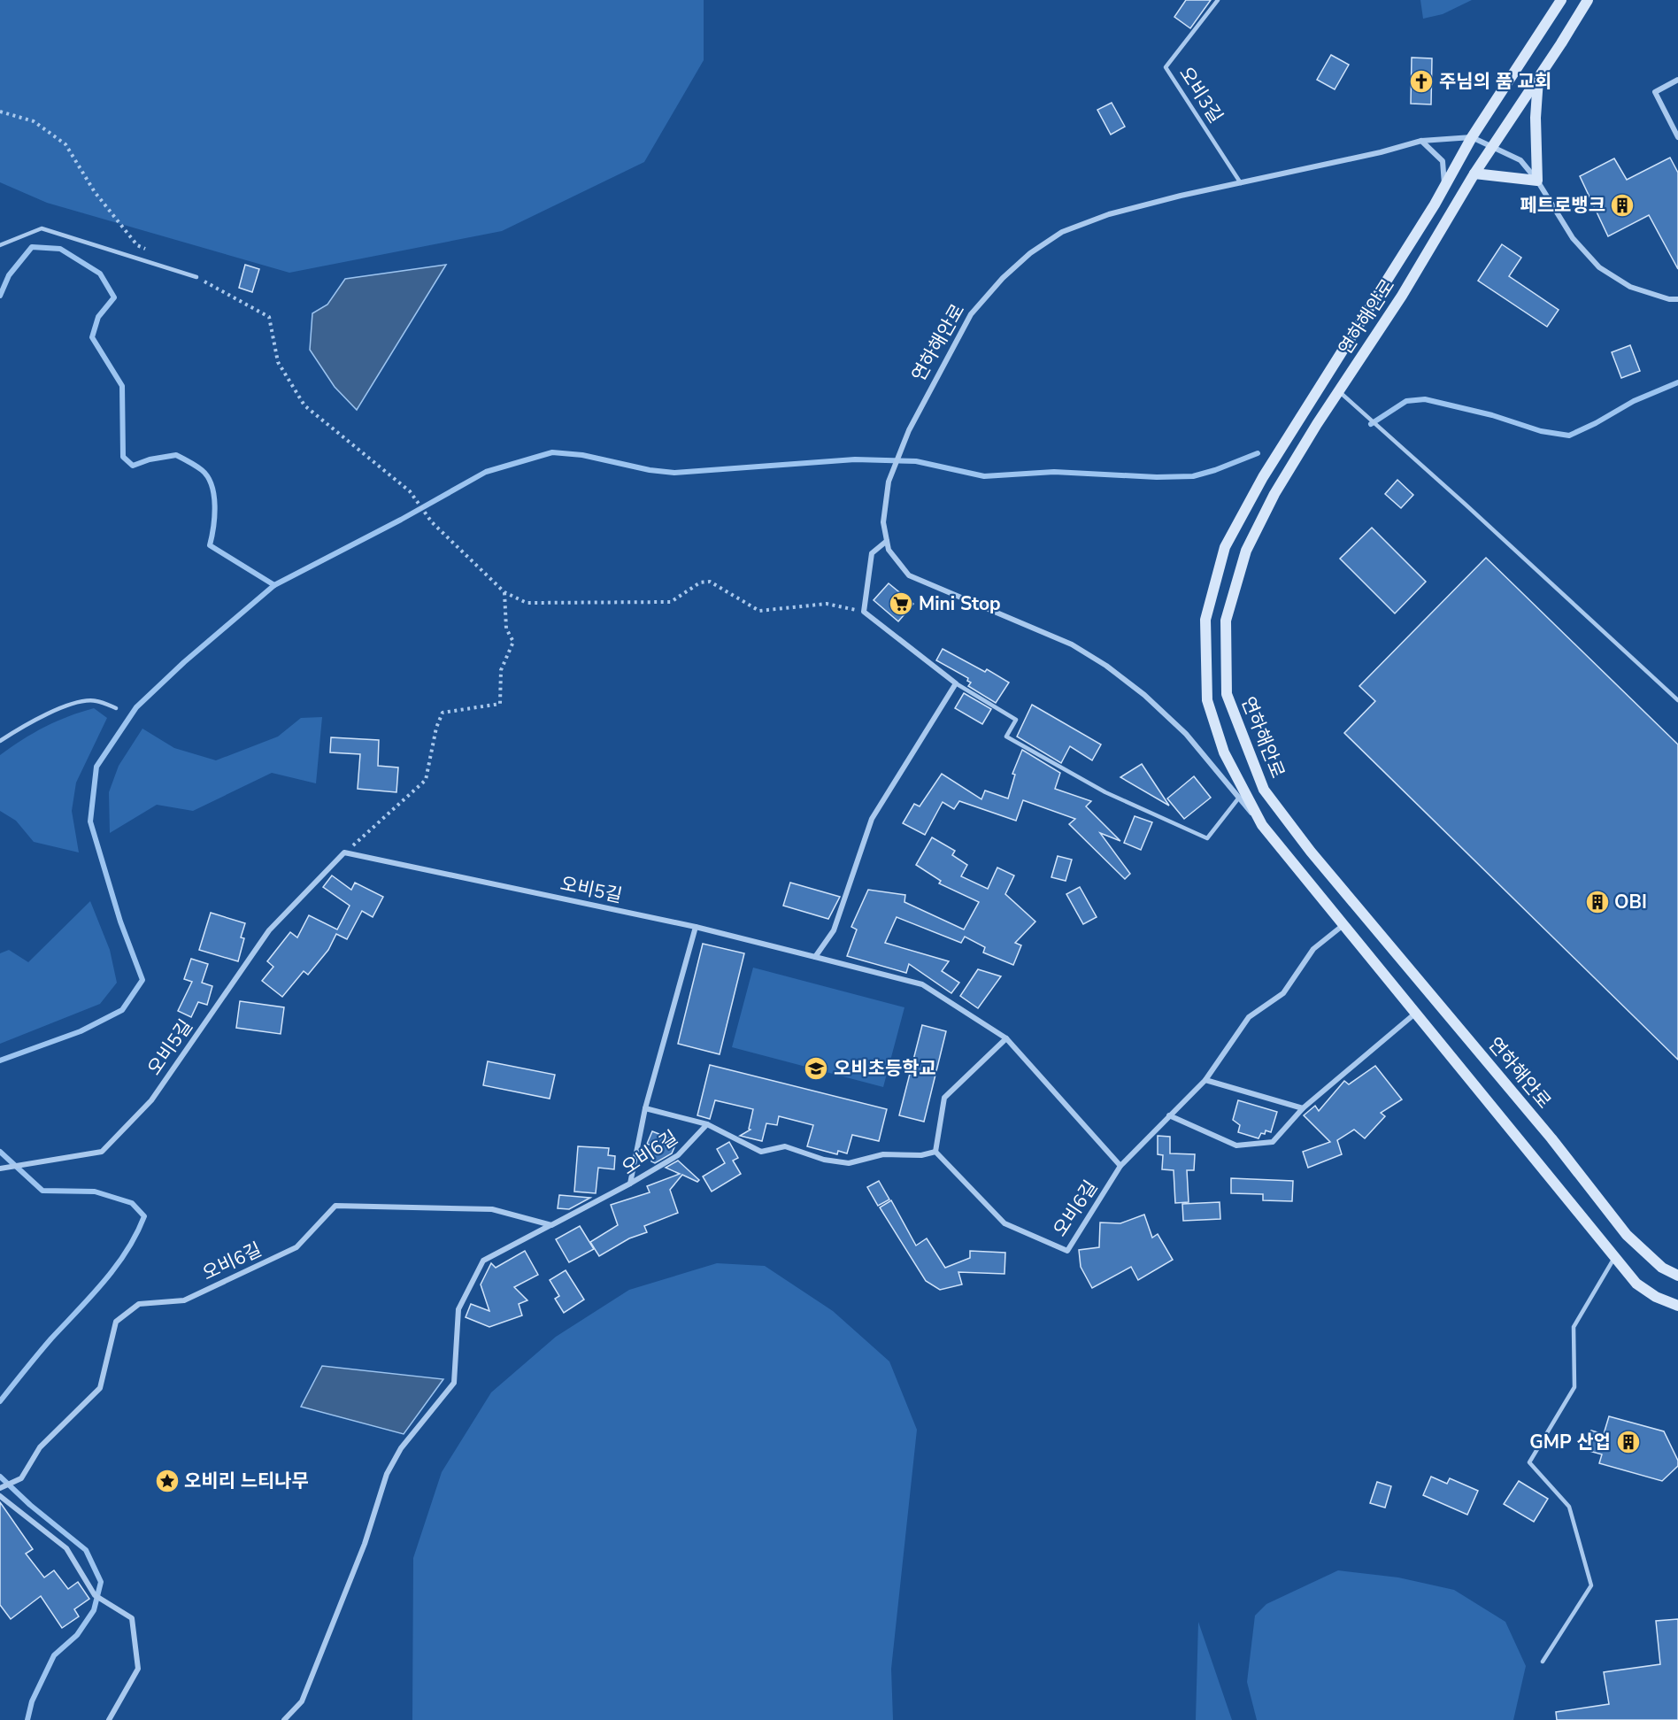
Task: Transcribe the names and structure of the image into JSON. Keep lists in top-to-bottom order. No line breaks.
{"streets":{"street":["연하해안로","오비5길","오비6길"],"lane":["오비3길"]},"crossings":[["오비3길","연하해안로"],["연하해안로","오비6길"],["오비5길","오비6길"]],"places":{"church":["주님의 품 교회"],"building":["페트로뱅크","OBI","GMP 산업"],"supermarket":["Mini Stop"],"school or university":["오비초등학교"],"place":["오비리 느티나무"]}}
